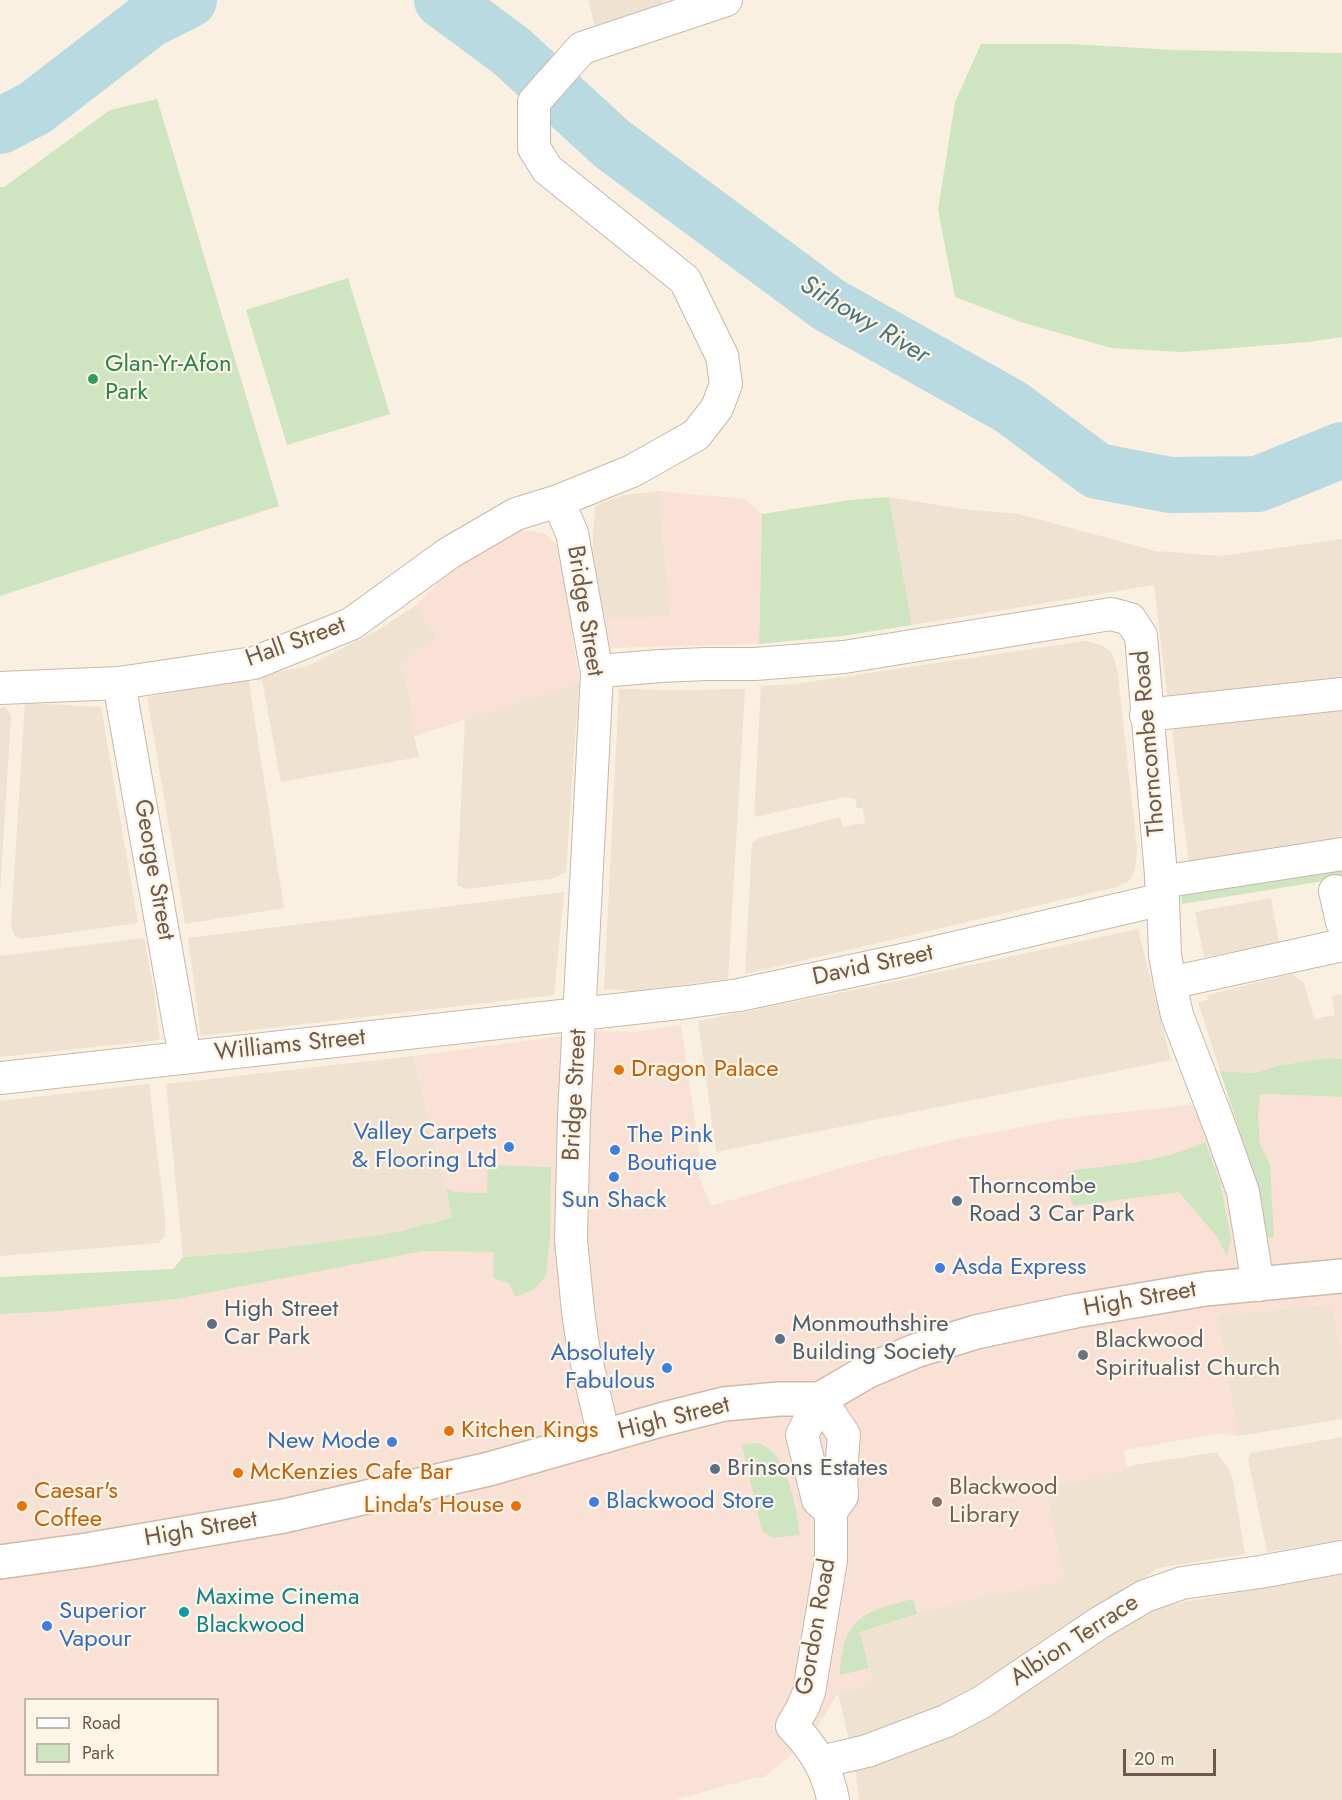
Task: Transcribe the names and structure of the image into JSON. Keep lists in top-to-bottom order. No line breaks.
{"streets":{"main road":["High Street"],"street":["Bridge Street","Hall Street","Thorncombe Road","George Street","David Street","Williams Street","Gordon Road","Albion Terrace"]},"crossings":[["Bridge Street","Hall Street"],["Bridge Street","Thorncombe Road"],["Bridge Street","David Street"],["Bridge Street","Williams Street"],["Bridge Street","High Street"],["Hall Street","George Street"],["Thorncombe Road","David Street"],["Thorncombe Road","High Street"],["George Street","Williams Street"],["David Street","Williams Street"],["High Street","Gordon Road"],["Gordon Road","Albion Terrace"]],"water":["Sirhowy River"],"places":["Glan-Yr-Afon Park","Dragon Palace","Valley Carpets & Flooring Ltd","The Pink Boutique","Sun Shack","Thorncombe Road 3 Car Park","Asda Express","High Street Car Park","Monmouthshire Building Society","Blackwood Spiritualist Church","Absolutely Fabulous","Kitchen Kings","New Mode","Brinsons Estates","McKenzies Cafe Bar","Blackwood Store","Blackwood Library","Caesar's Coffee","Linda's House","Maxime Cinema Blackwood","Superior Vapour"],"legend":["Road","Park"],"scale_bar":"20 m"}
